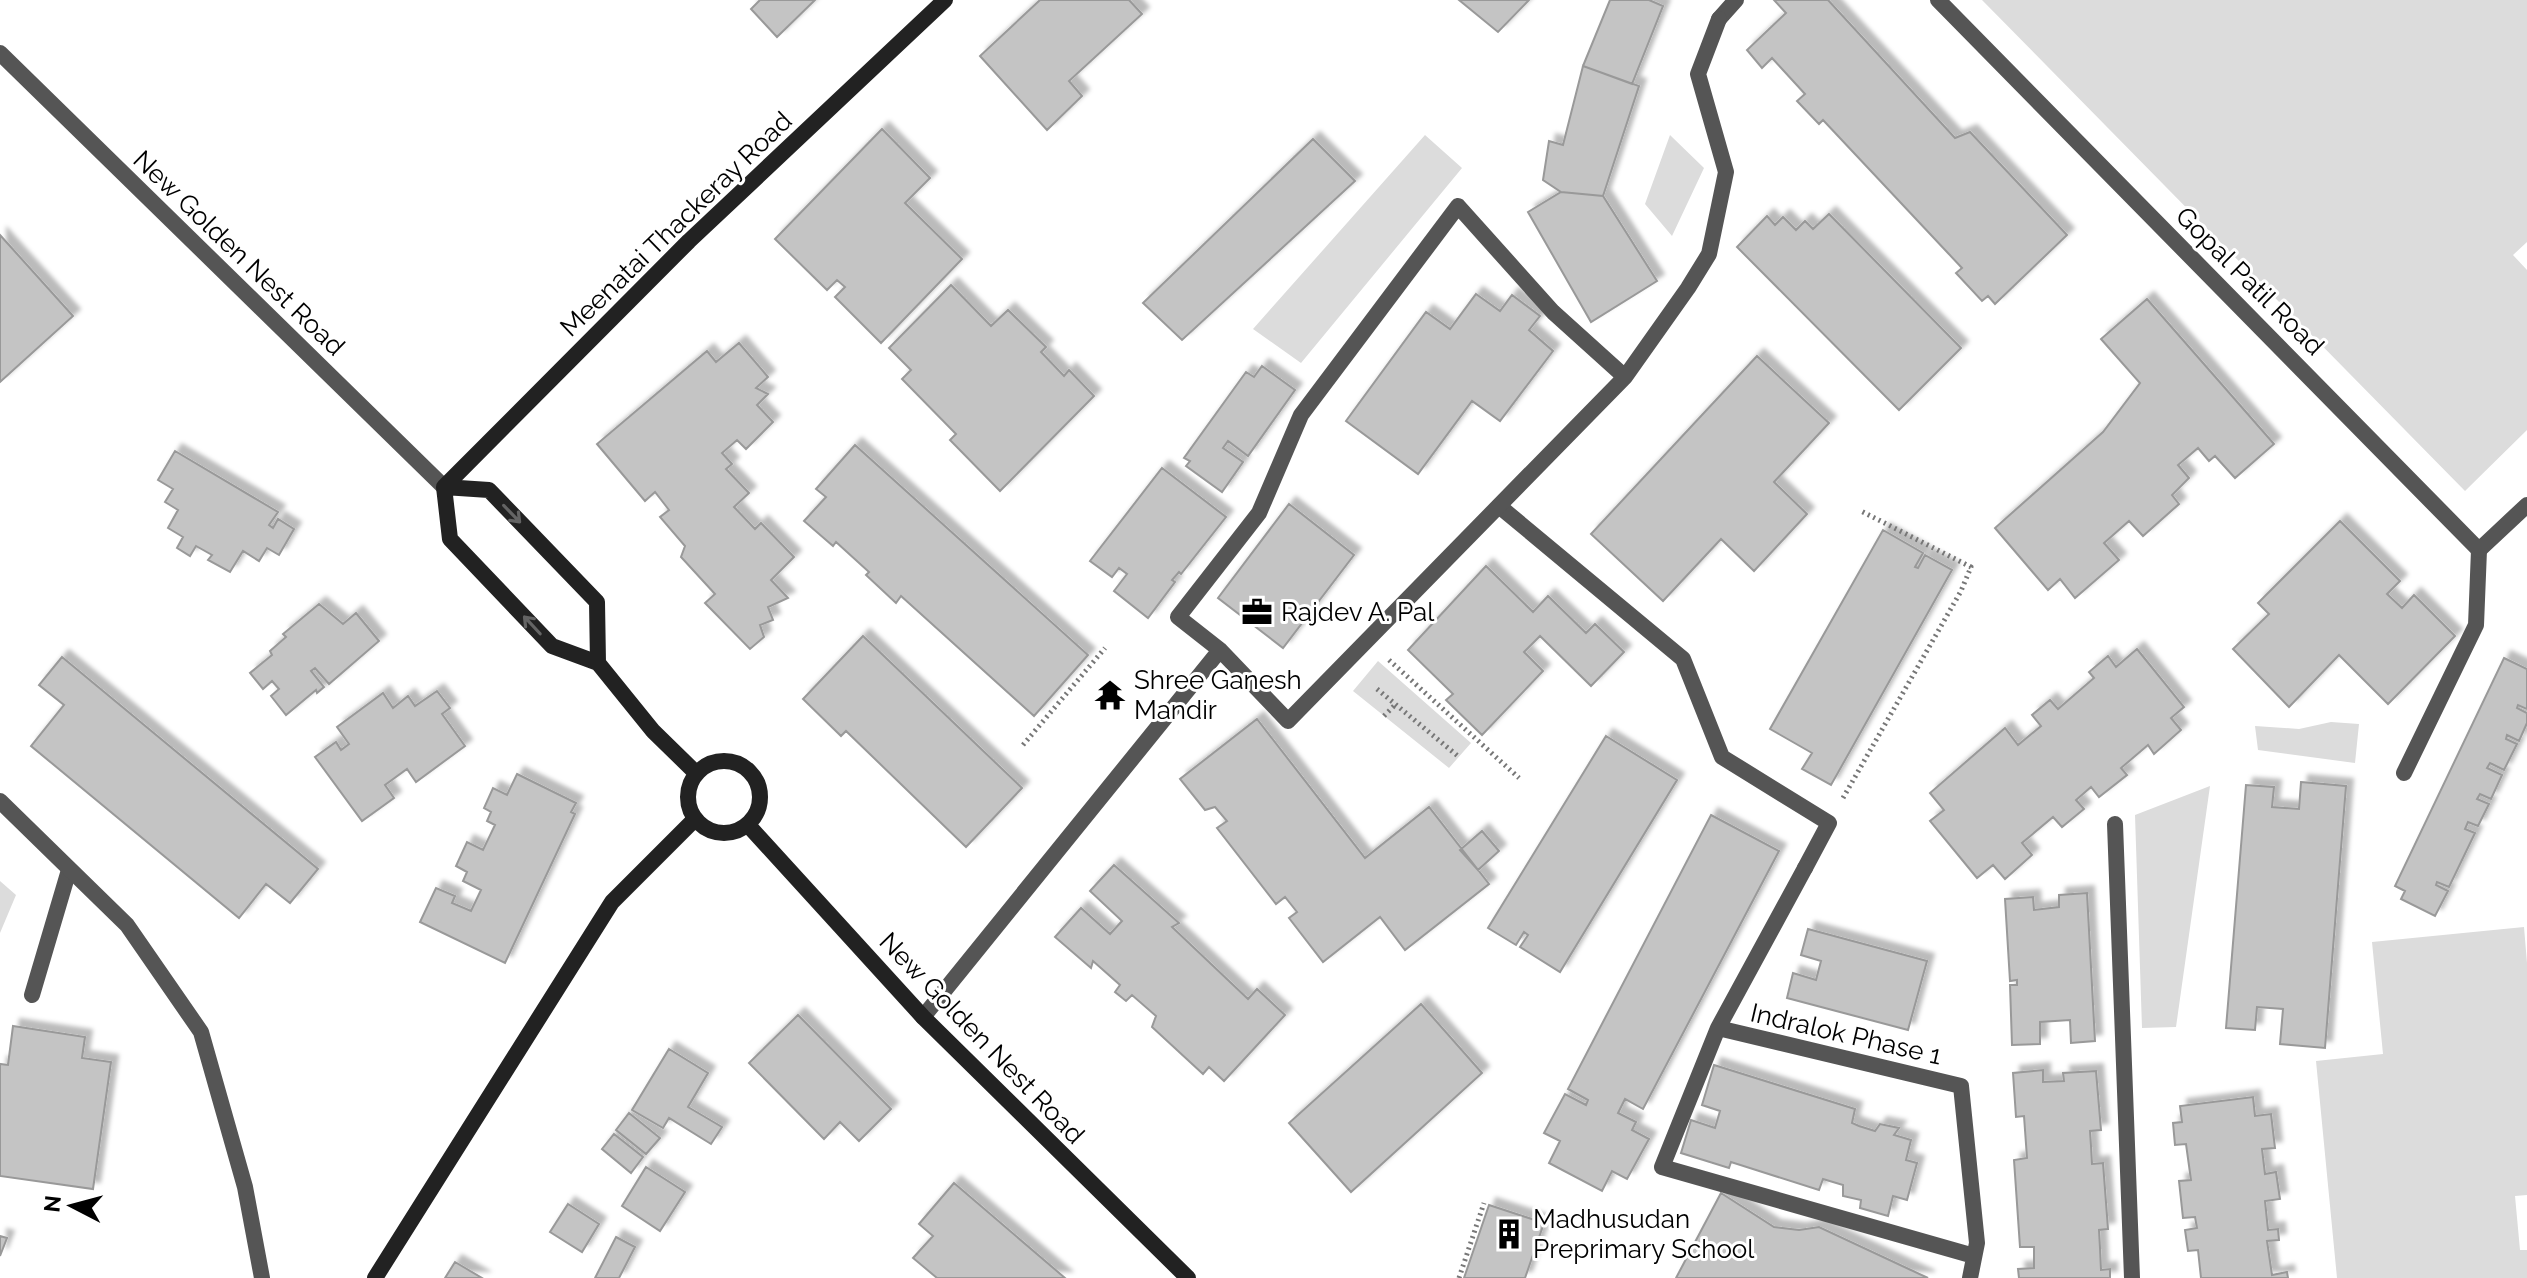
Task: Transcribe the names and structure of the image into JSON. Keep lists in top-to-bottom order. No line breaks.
{"streets":{"street":["Meenatai Thackeray Road","New Golden Nest Road","Gopal Patil Road","Indralok Phase 1"]},"crossings":[["Meenatai Thackeray Road","New Golden Nest Road"]],"places":{"office":["Rajdev A. Pal"],"temple":["Shree Ganesh Mandir"],"building":["Madhusudan Preprimary School"]},"north":"left"}
